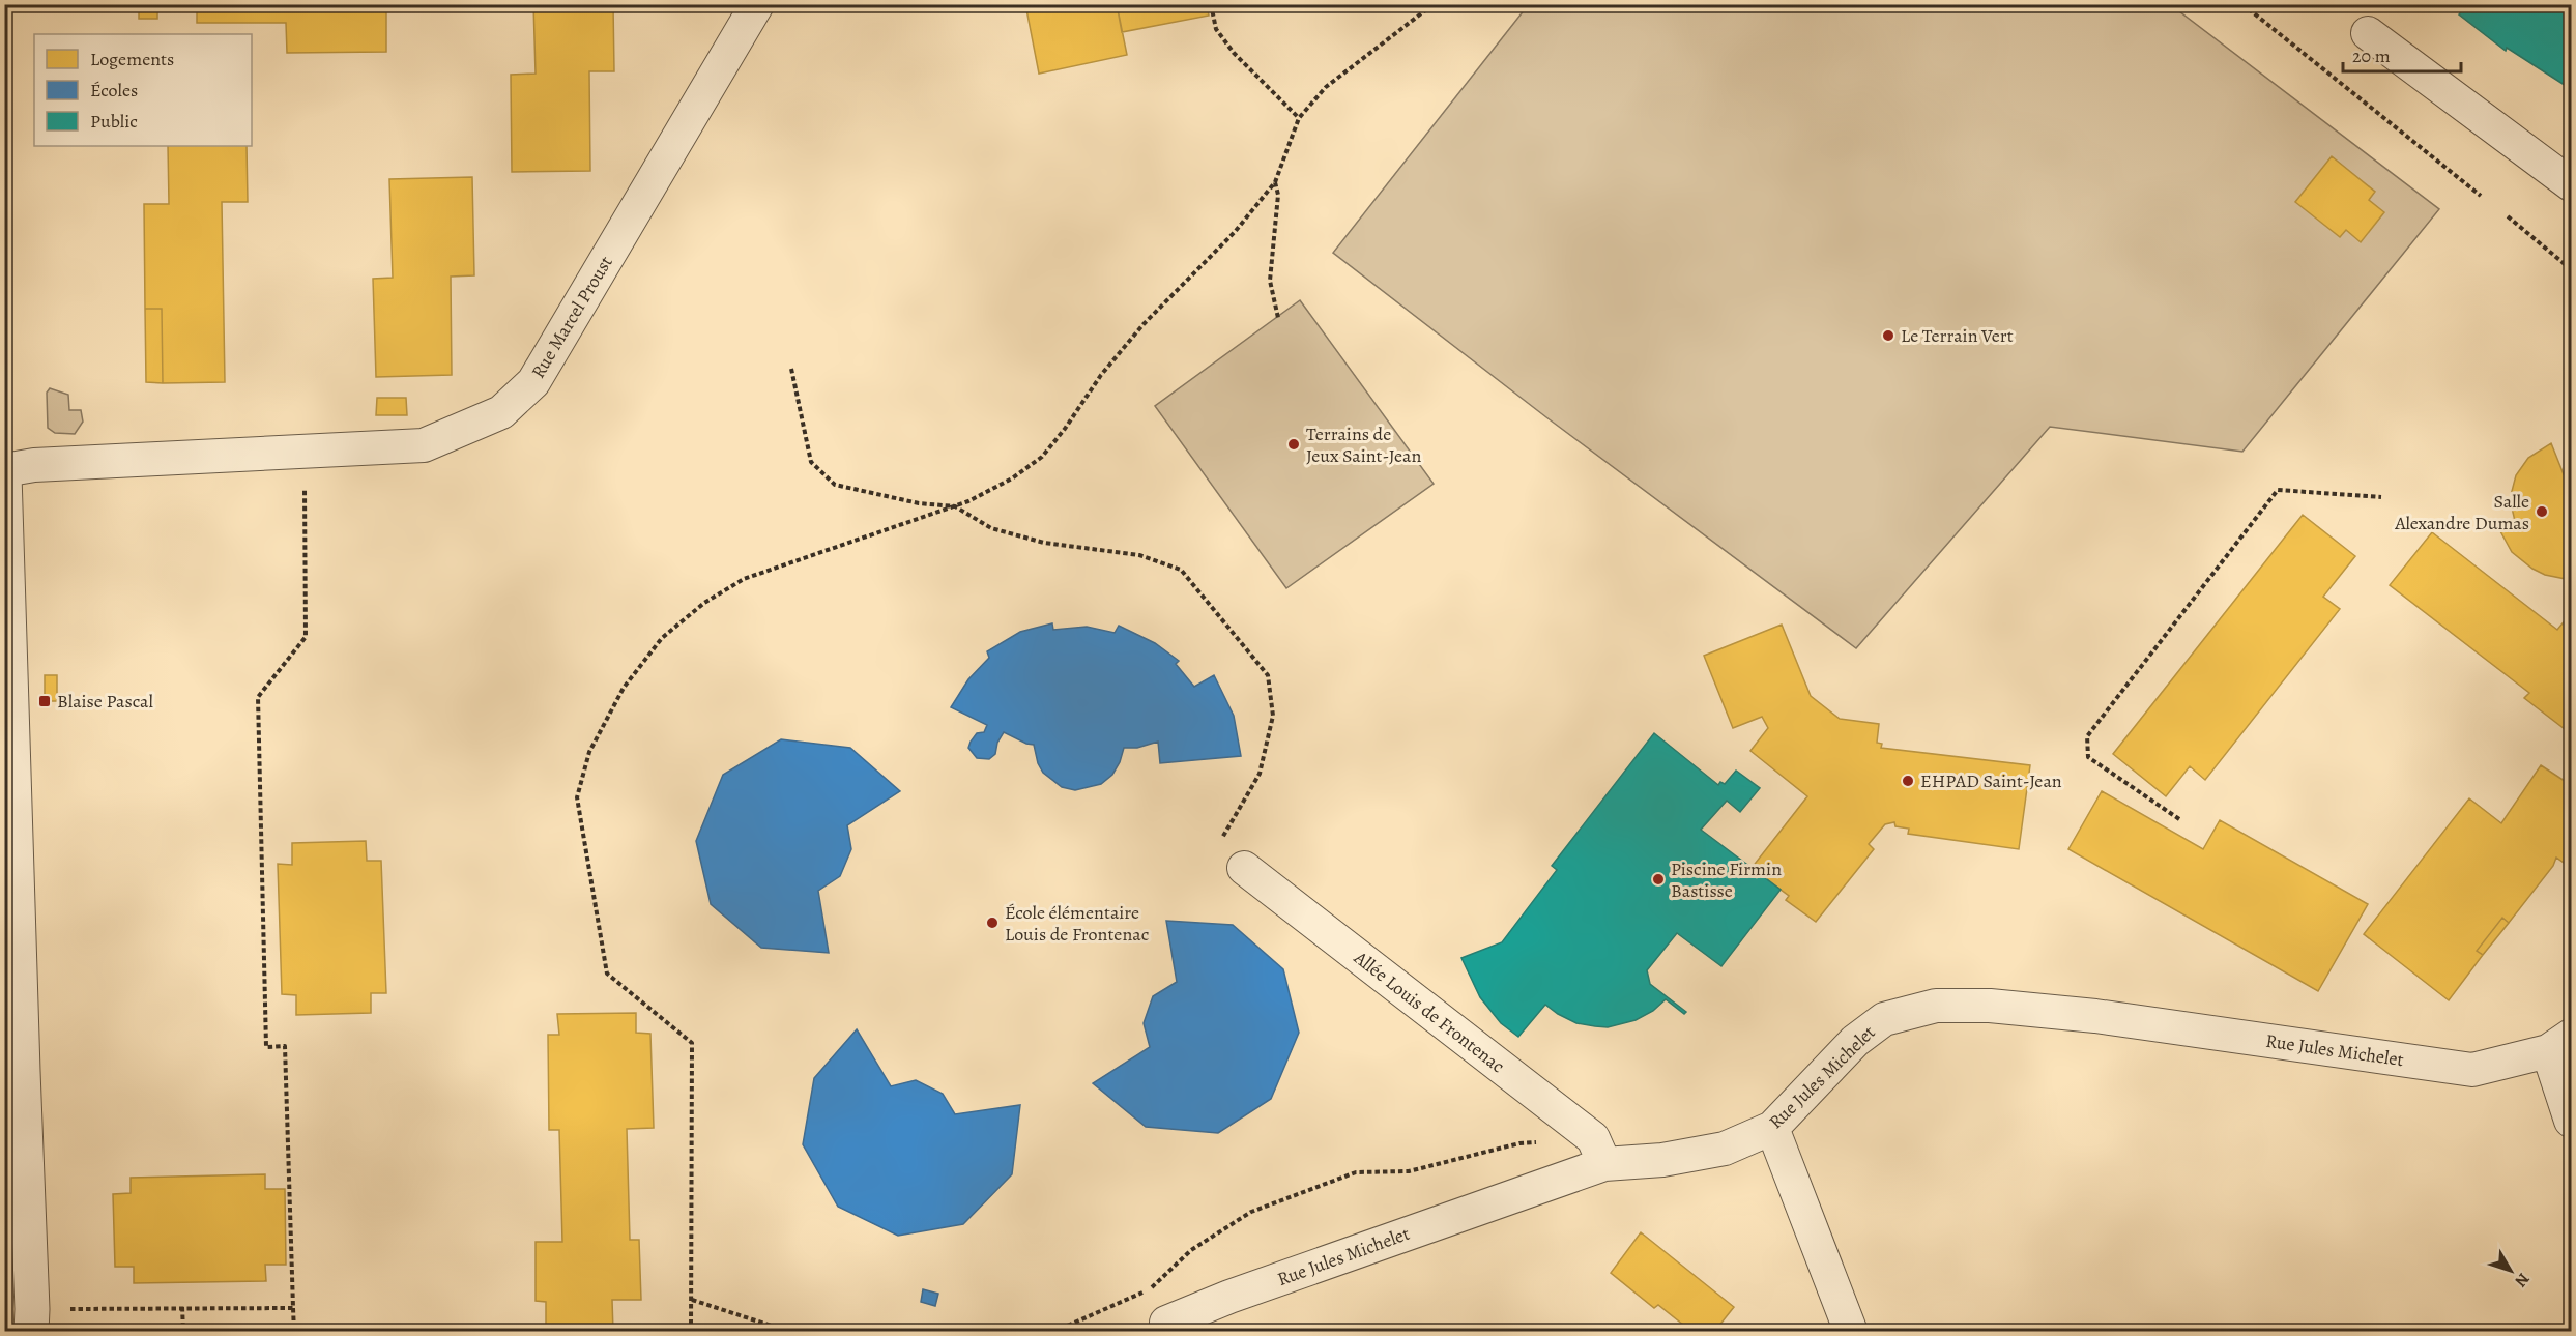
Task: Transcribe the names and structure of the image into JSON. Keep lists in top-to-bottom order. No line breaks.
{"streets":{"street":["Rue Marcel Proust","Allée Louis de Frontenac","Rue Jules Michelet"]},"crossings":[["Allée Louis de Frontenac","Rue Jules Michelet"]],"places":{"other":["Le Terrain Vert","Terrains de Jeux Saint-Jean","Salle Alexandre Dumas","EHPAD Saint-Jean","Piscine Firmin Bastisse","École élémentaire Louis de Frontenac"],"transit":["Blaise Pascal"]},"legend":["Logements","Écoles","Public"],"scale_bar":"20 m","north":"bottom right"}
